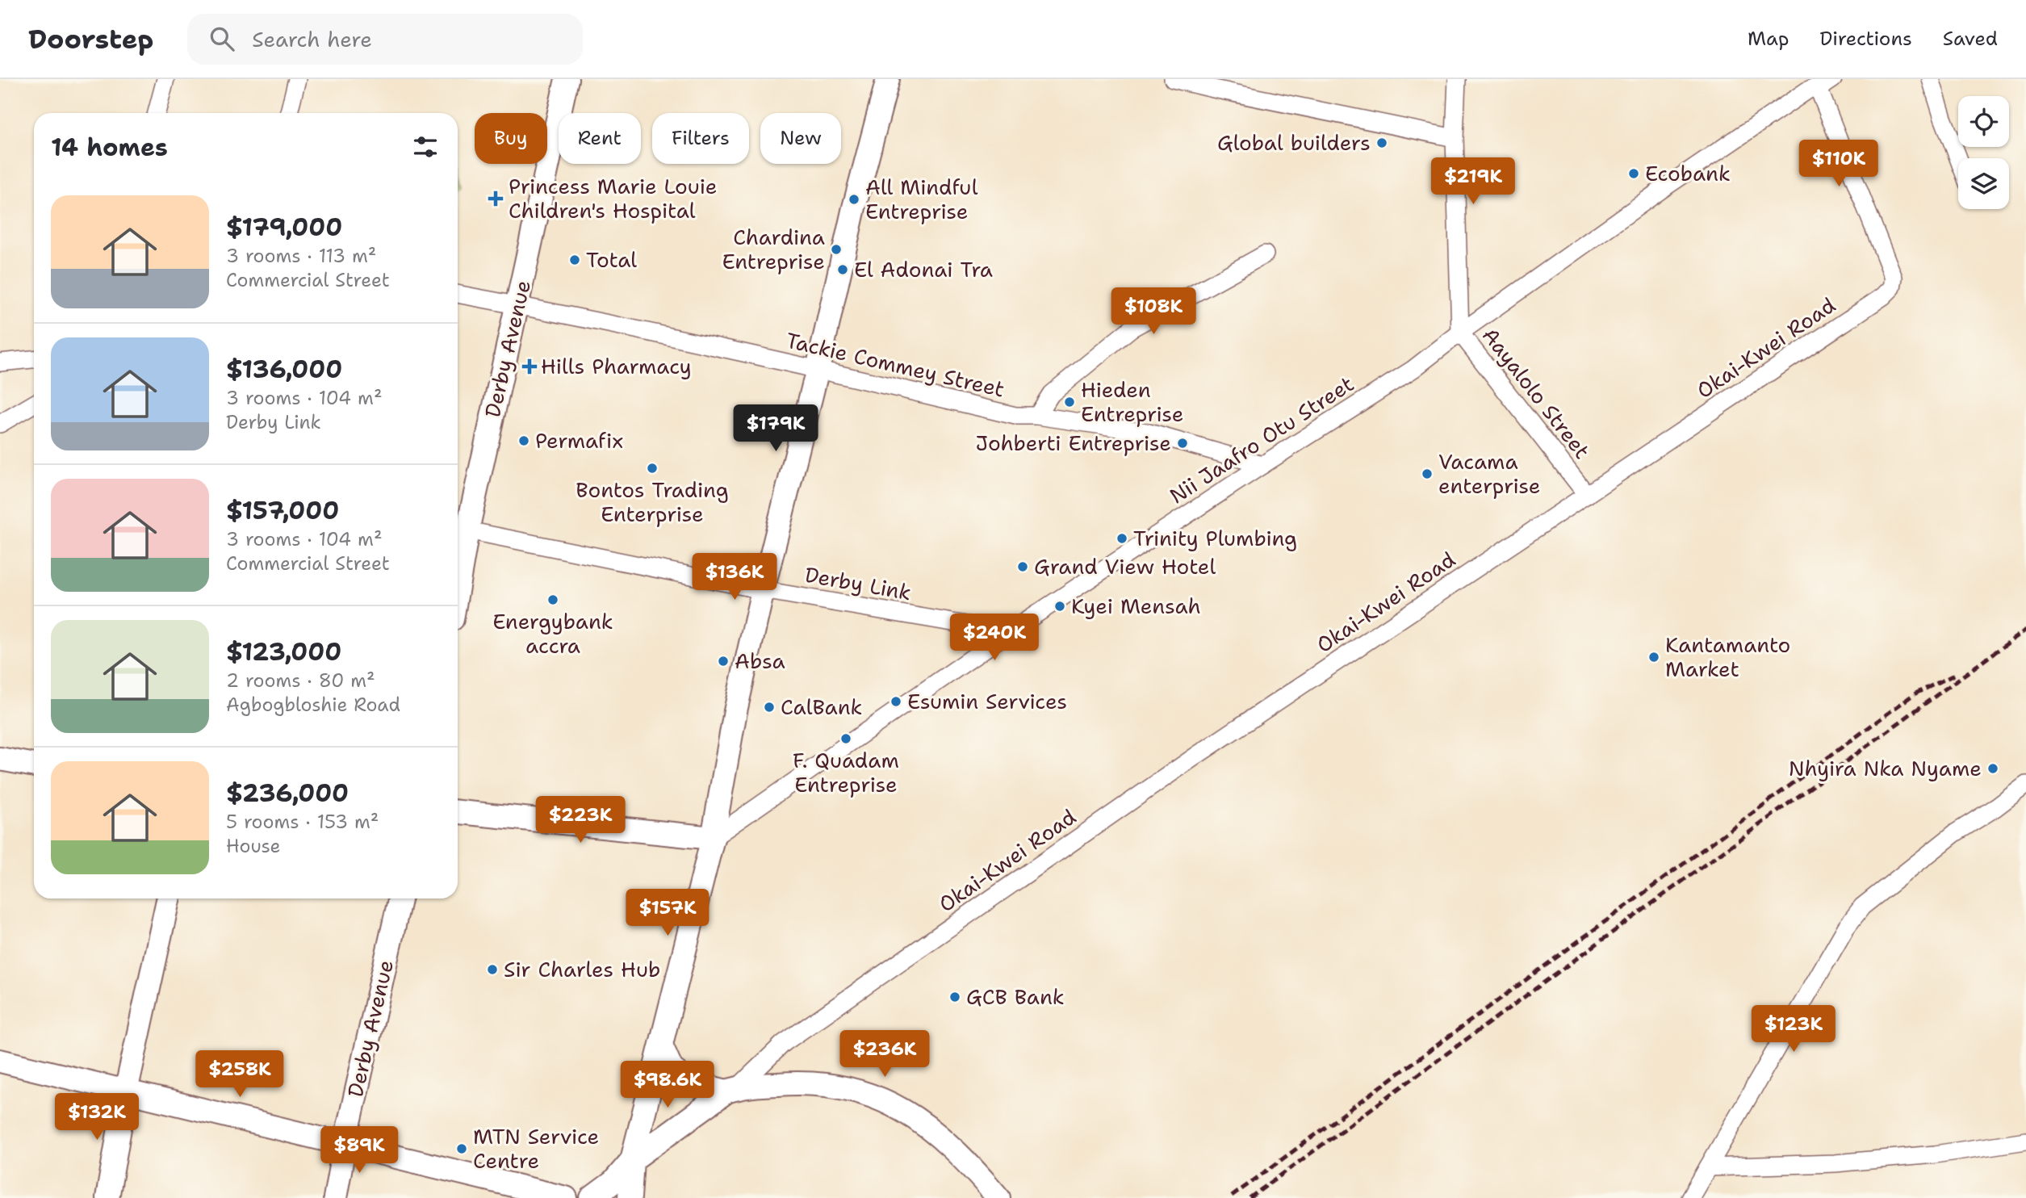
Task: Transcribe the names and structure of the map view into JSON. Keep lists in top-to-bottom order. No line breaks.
{"streets":{"main road":["Derby Avenue"],"street":["Okai-Kwei Road","Tackie Commey Street","Aayalolo Street","Nii Jaafro Otu Street","Derby Link"]},"crossings":[["Okai-Kwei Road","Aayalolo Street"],["Okai-Kwei Road","Nii Jaafro Otu Street"],["Derby Avenue","Tackie Commey Street"],["Derby Avenue","Derby Link"],["Tackie Commey Street","Nii Jaafro Otu Street"],["Aayalolo Street","Nii Jaafro Otu Street"],["Nii Jaafro Otu Street","Derby Link"]],"places":{"other":["Global builders","Ecobank","All Mindful Entreprise","Chardina Entreprise","Total","El Adonai Tra","Hieden Entreprise","Permafix","Johberti Entreprise","Bontos Trading Enterprise","Vacama enterprise","Trinity Plumbing","Grand View Hotel","Energybank accra","Kyei Mensah","Kantamanto Market","Absa","Esumin Services","CalBank","F. Quadam Entreprise","Nhyira Nka Nyame","Sir Charles Hub","GCB Bank","MTN Service Centre"],"health":["Princess Marie Louie Children's Hospital","Hills Pharmacy"]},"page":{"header":"Doorstep","search":"Search here","nav":["Map","Directions","Saved"],"chip":["Buy","Rent","Filters","New"],"heading":"14 homes","price":["$110K","$219K","$108K","$179K","$136K","$240K","$223K","$157K","$123K","$236K","$258K","$98.6K","$132K","$89K"],"list":[{"name":"$179,000","note":"3 rooms · 113 m² · Commercial Street"},{"name":"$136,000","note":"3 rooms · 104 m² · Derby Link"},{"name":"$157,000","note":"3 rooms · 104 m² · Commercial Street"},{"name":"$123,000","note":"2 rooms · 80 m² · Agbogbloshie Road"},{"name":"$236,000","note":"5 rooms · 153 m² · House"}]}}
